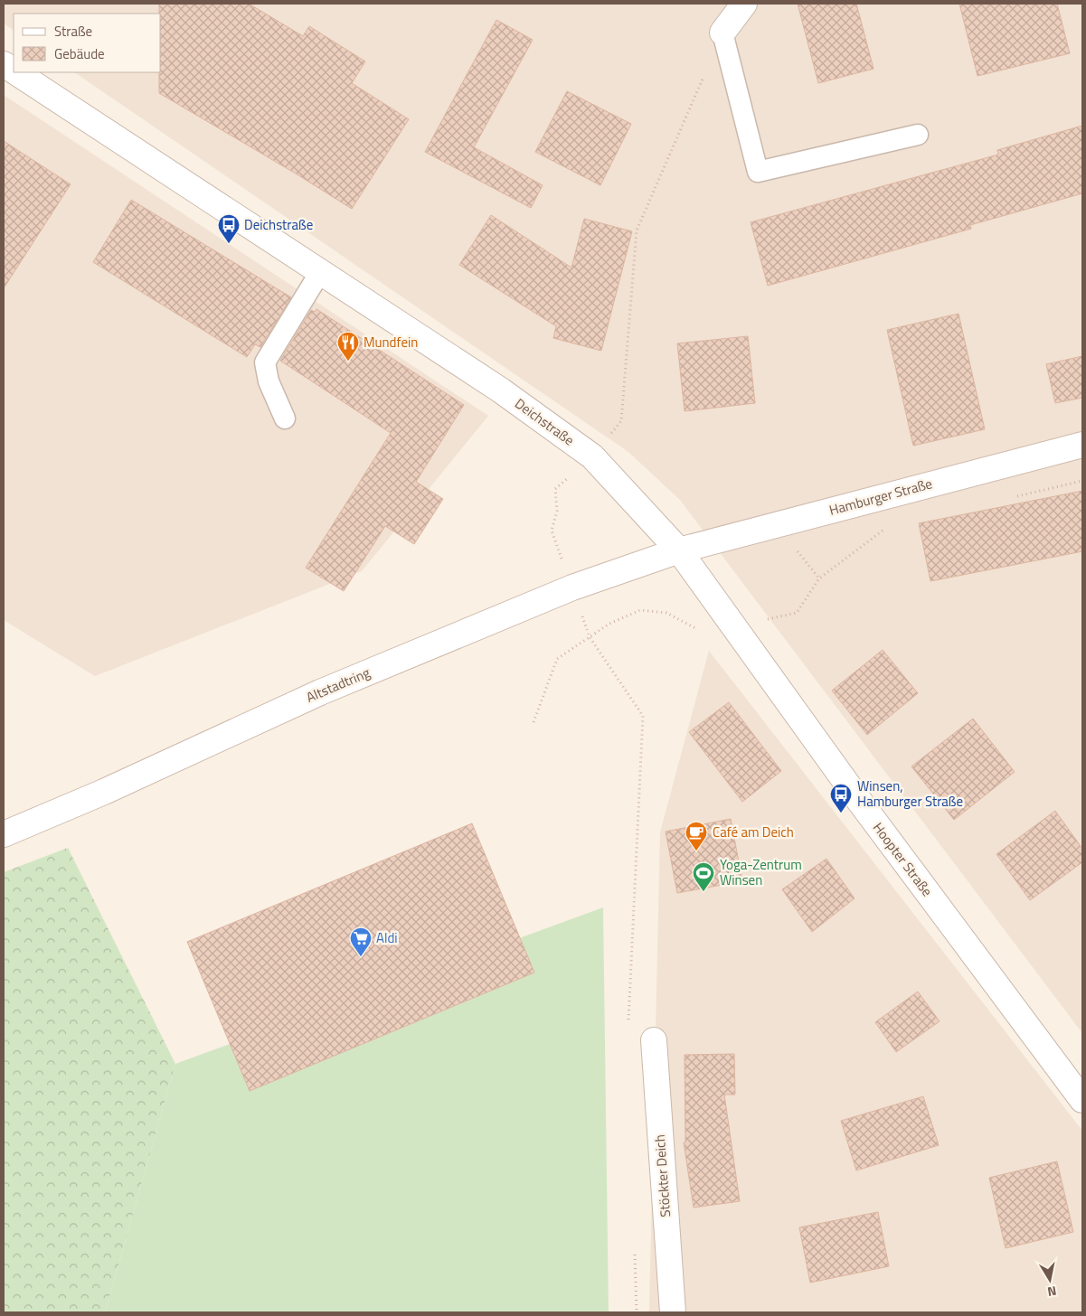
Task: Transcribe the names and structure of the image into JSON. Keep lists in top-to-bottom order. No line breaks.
{"streets":{"street":["Deichstraße","Hamburger Straße","Altstadtring","Hoopter Straße","Stöckter Deich"]},"crossings":[["Deichstraße","Hamburger Straße"],["Deichstraße","Altstadtring"],["Deichstraße","Hoopter Straße"],["Hamburger Straße","Altstadtring"],["Hamburger Straße","Hoopter Straße"],["Altstadtring","Hoopter Straße"]],"places":{"bus stop":["Deichstraße","Winsen, Hamburger Straße"],"restaurant":["Mundfein"],"cafe":["Café am Deich"],"sports":["Yoga-Zentrum Winsen"],"supermarket":["Aldi"]},"legend":["Straße","Gebäude"],"north":"bottom"}
